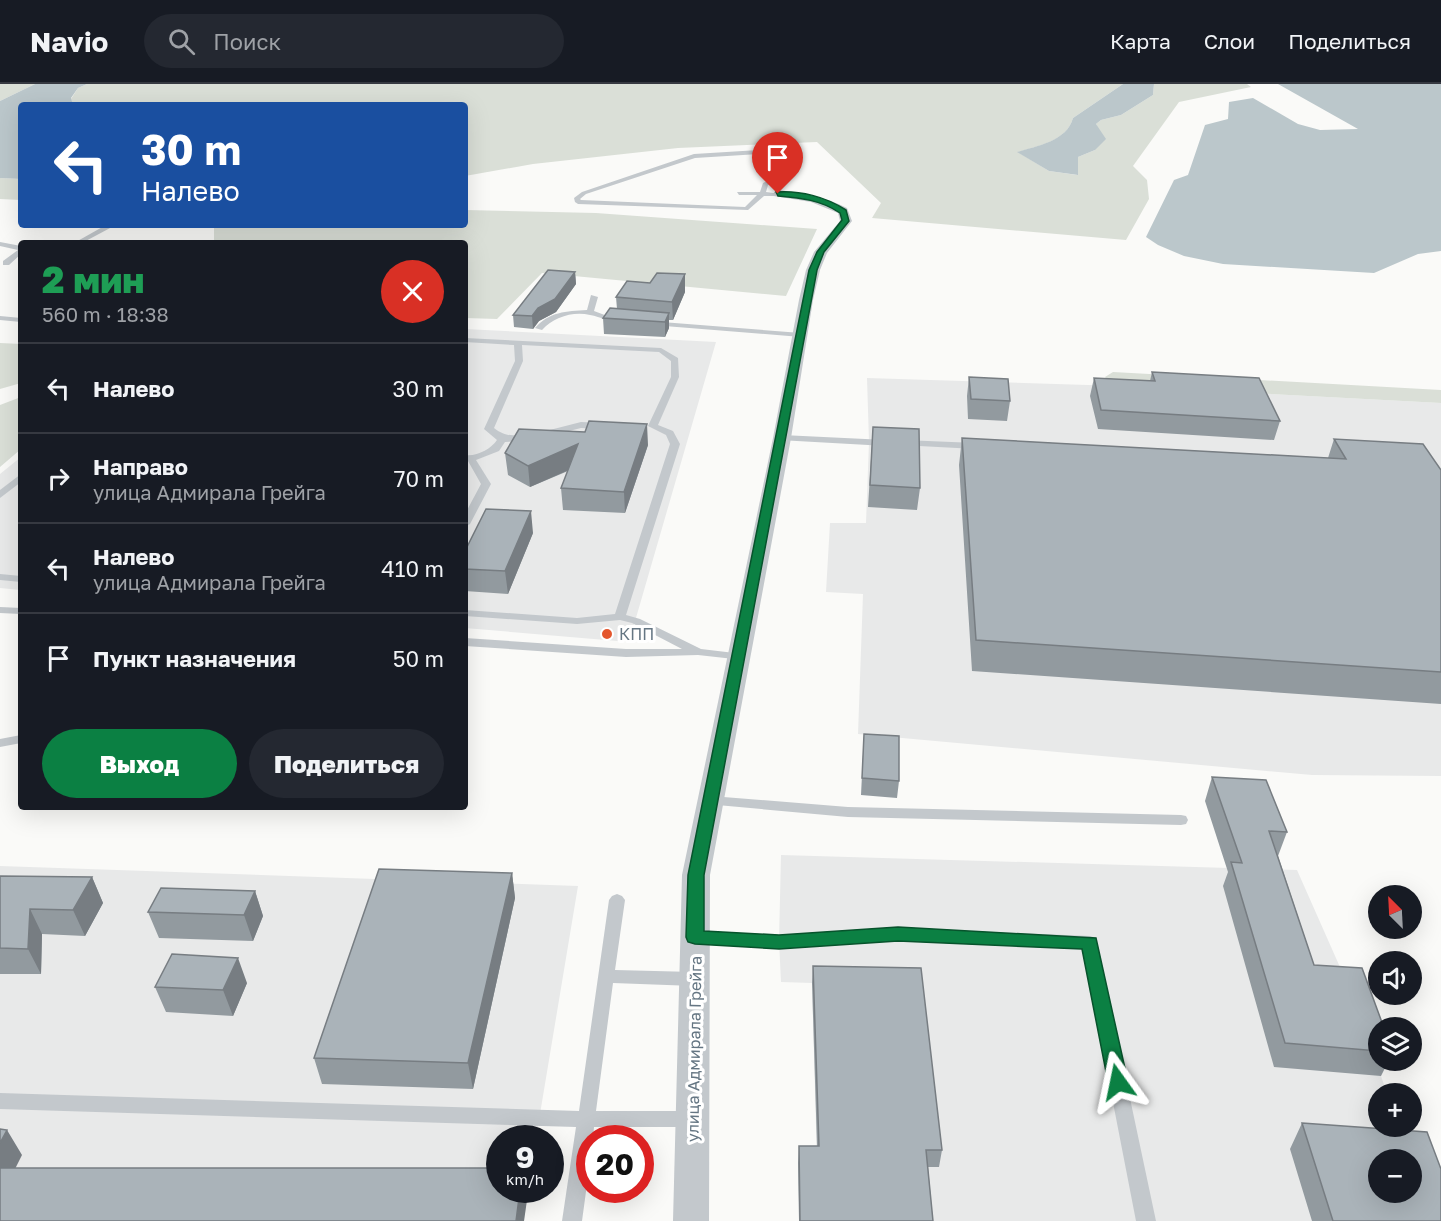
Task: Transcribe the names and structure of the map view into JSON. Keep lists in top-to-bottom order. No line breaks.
{"streets":{"street":["улица Адмирала Грейга"]},"places":["КПП"],"north":"top left","page":{"header":"Navio","search":"Поиск","nav":["Карта","Слои","Поделиться"],"turn":["30 m","Налево"],"heading":["2 мин","560 m · 18:38"],"list":[{"name":"Налево","value":"30 m"},{"name":"Направо","note":"улица Адмирала Грейга","value":"70 m"},{"name":"Налево","note":"улица Адмирала Грейга","value":"410 m"},{"name":"Пункт назначения","value":"50 m"}],"buttons":["Выход","Поделиться"],"map_buttons":["+","−"],"speed":"9 km/h","limit":"20"}}
